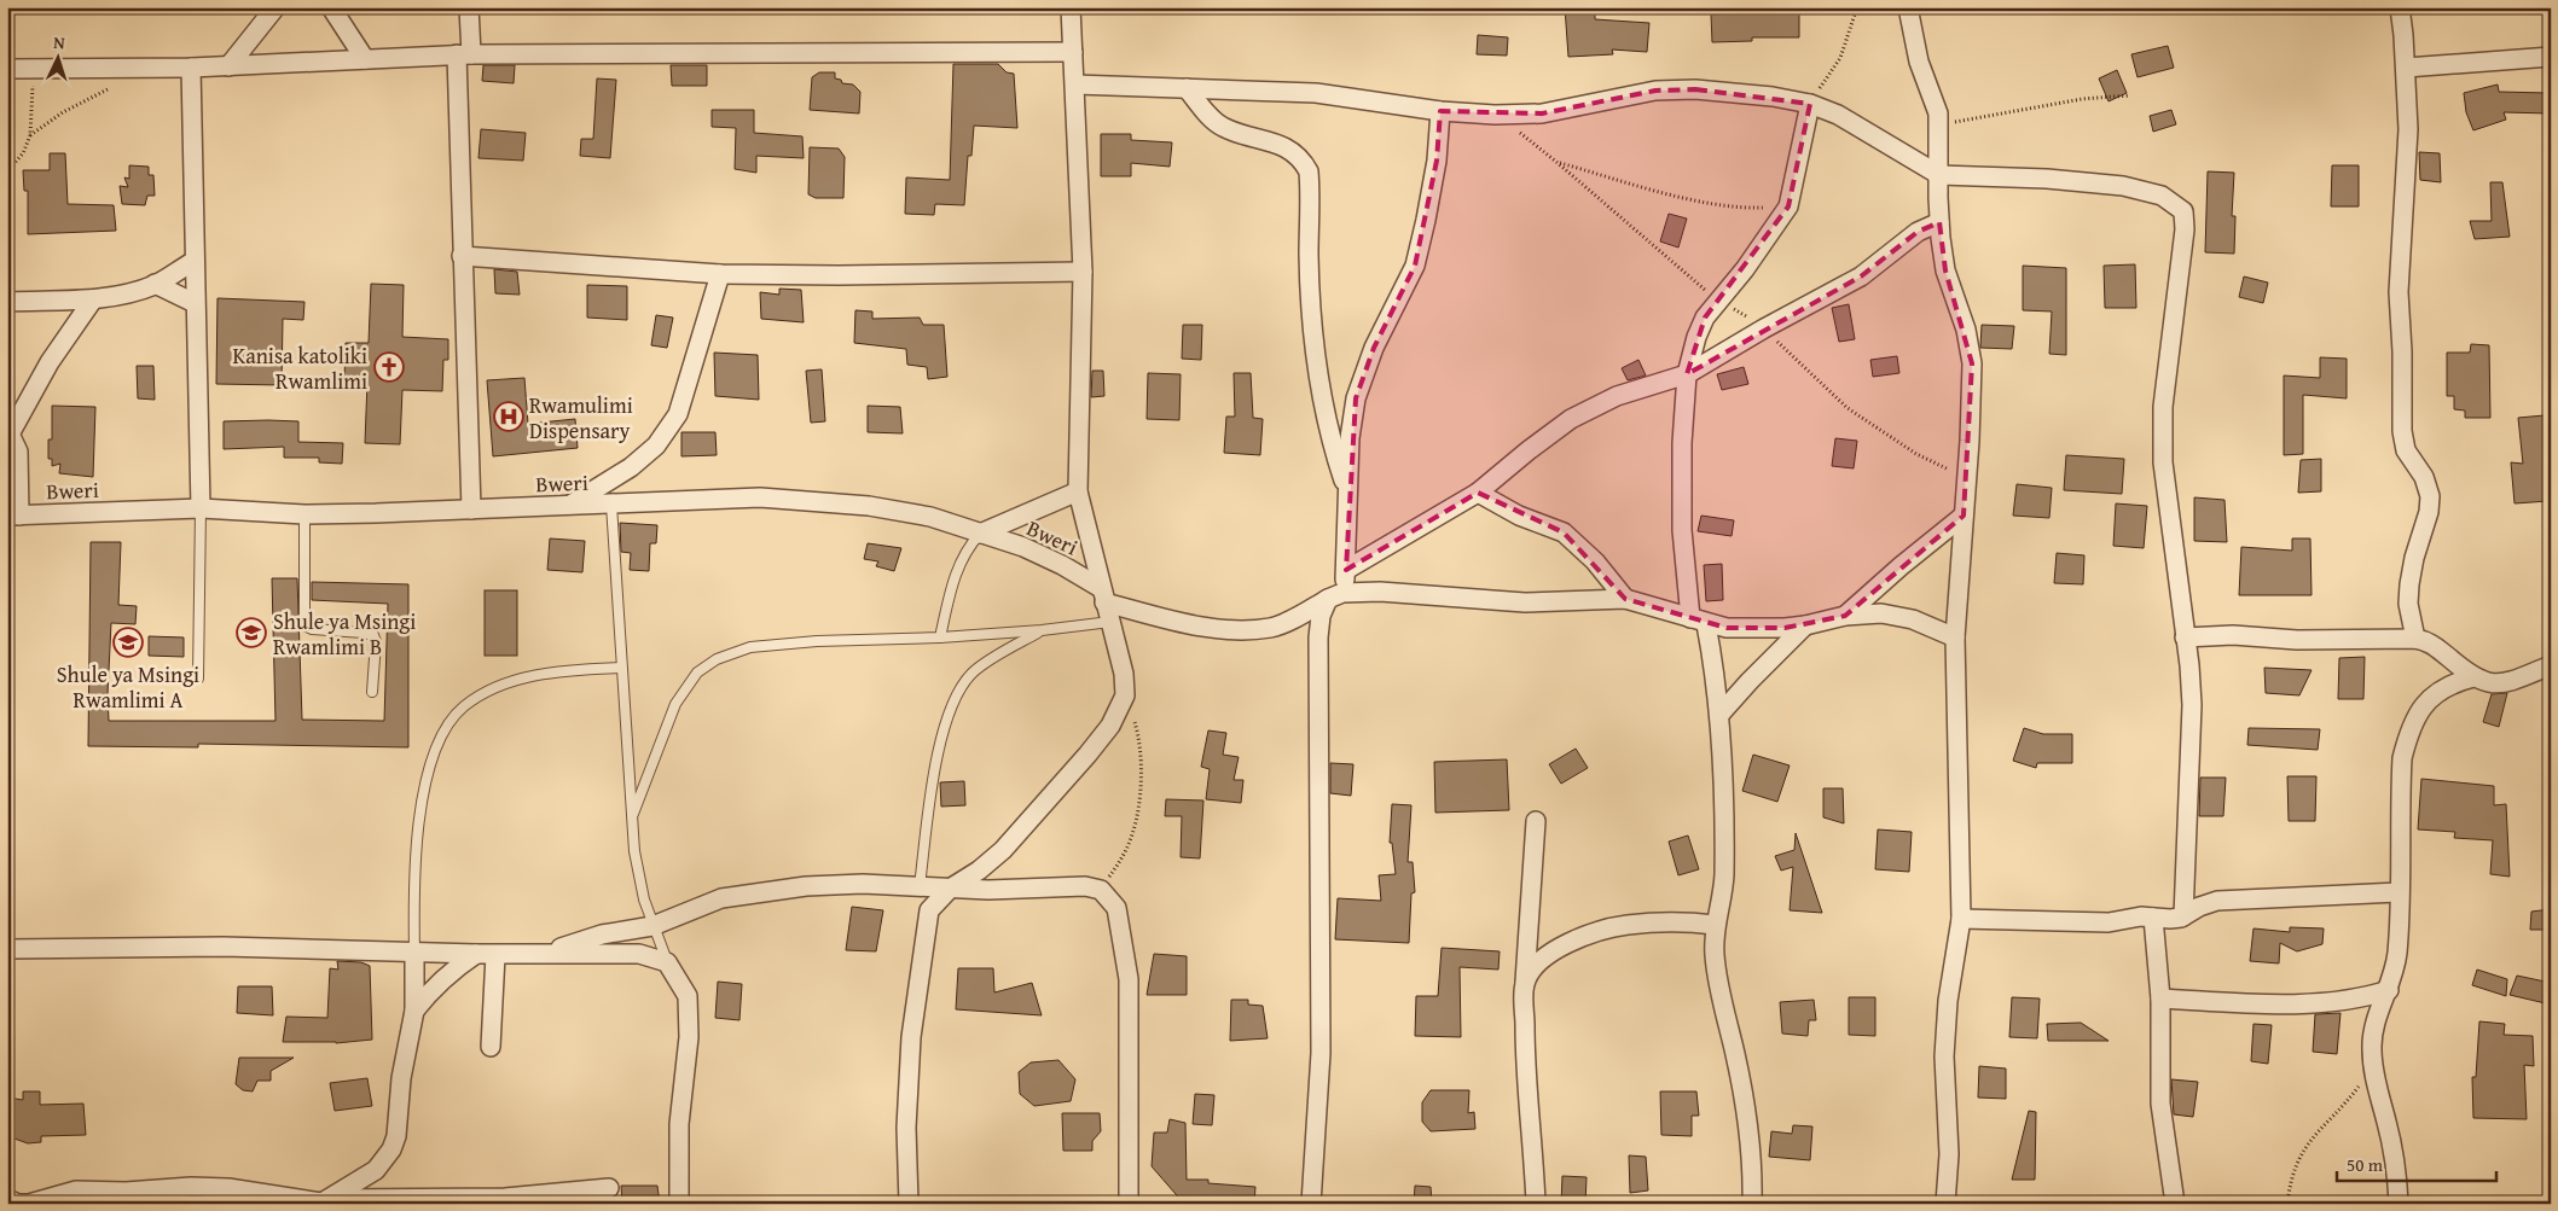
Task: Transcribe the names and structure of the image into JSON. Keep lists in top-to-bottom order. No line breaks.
{"streets":{"street":["Bweri"]},"places":{"church":["Kanisa katoliki Rwamlimi"],"hospital":["Rwamulimi Dispensary"],"school or university":["Shule ya Msingi Rwamlimi B","Shule ya Msingi Rwamlimi A"]},"scale_bar":"50 m","north":"top"}
